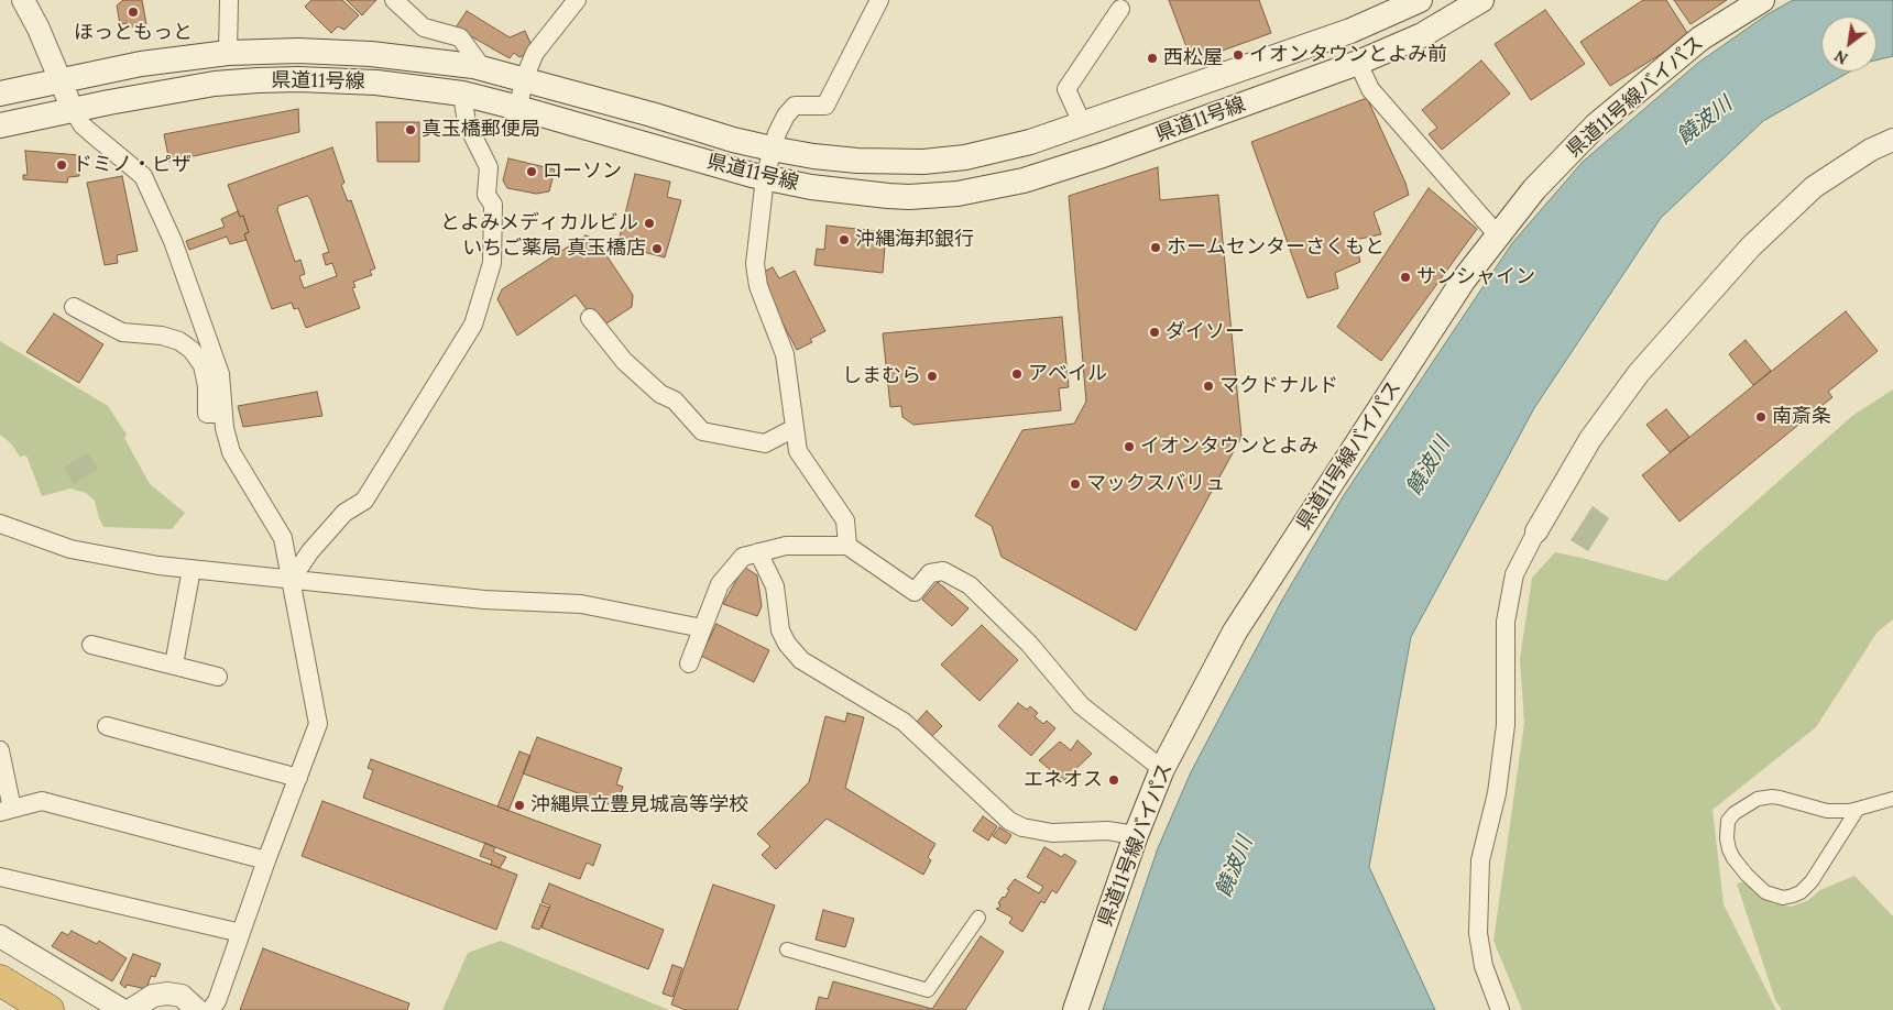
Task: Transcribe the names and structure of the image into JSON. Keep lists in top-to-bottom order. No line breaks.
{"streets":{"main road":["県道11号線","県道11号線バイパス"]},"water":["饒波川"],"places":["ほっともっと","イオンタウンとよみ前","西松屋","真玉橋郵便局","ドミノ・ピザ","ローソン","とよみメディカルビル","沖縄海邦銀行","ホームセンターさくもと","いちご薬局 真玉橋店","サンシャイン","ダイソー","アベイル","しまむら","マクドナルド","南斎条","イオンタウンとよみ","マックスバリュ","エネオス","沖縄県立豊見城高等学校"],"north":"bottom left"}
